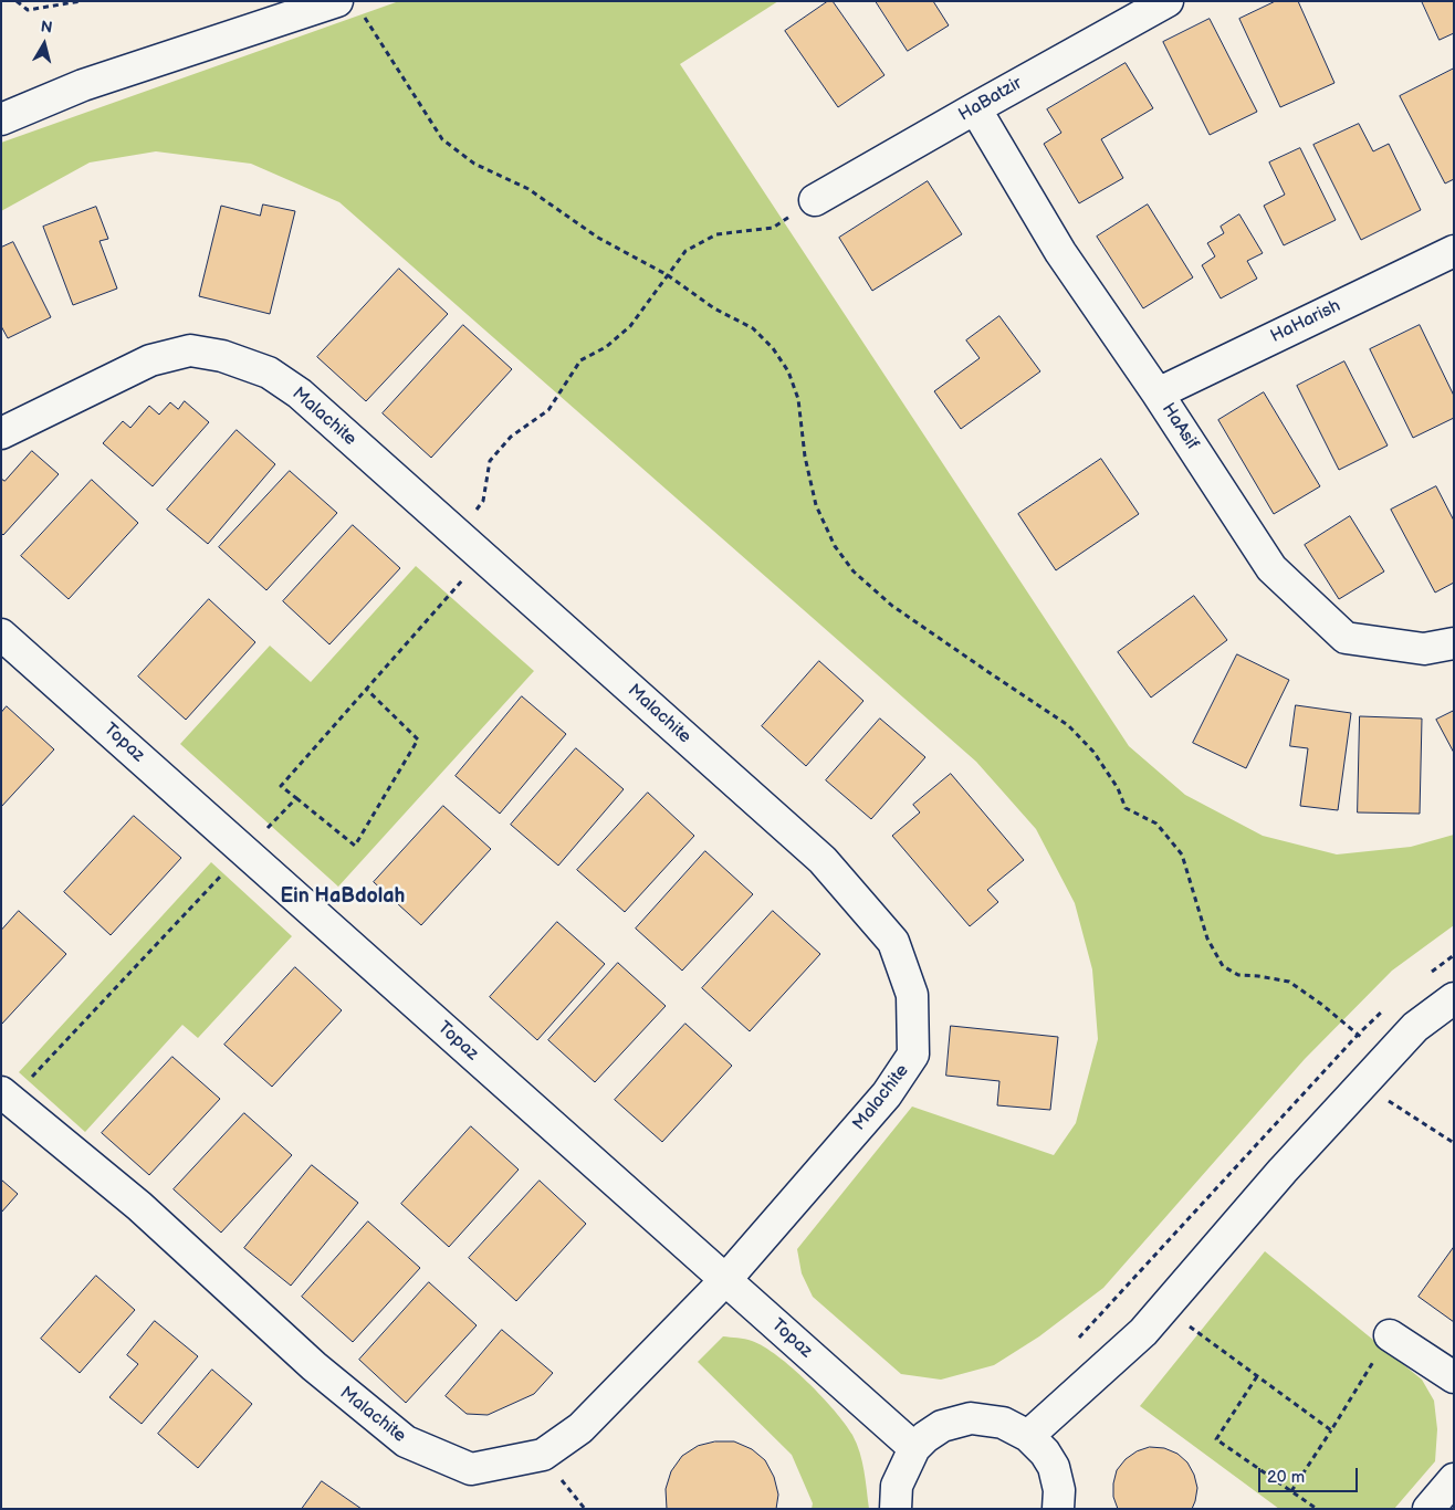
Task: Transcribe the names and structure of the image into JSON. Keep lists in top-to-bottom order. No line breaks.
{"streets":{"street":["HaBatzir","HaHarish","Malachite","HaAsif","Topaz"]},"crossings":[["HaBatzir","HaAsif"],["HaHarish","HaAsif"],["Malachite","Topaz"]],"districts":["Ein HaBdolah"],"scale_bar":"20 m","north":"top"}
